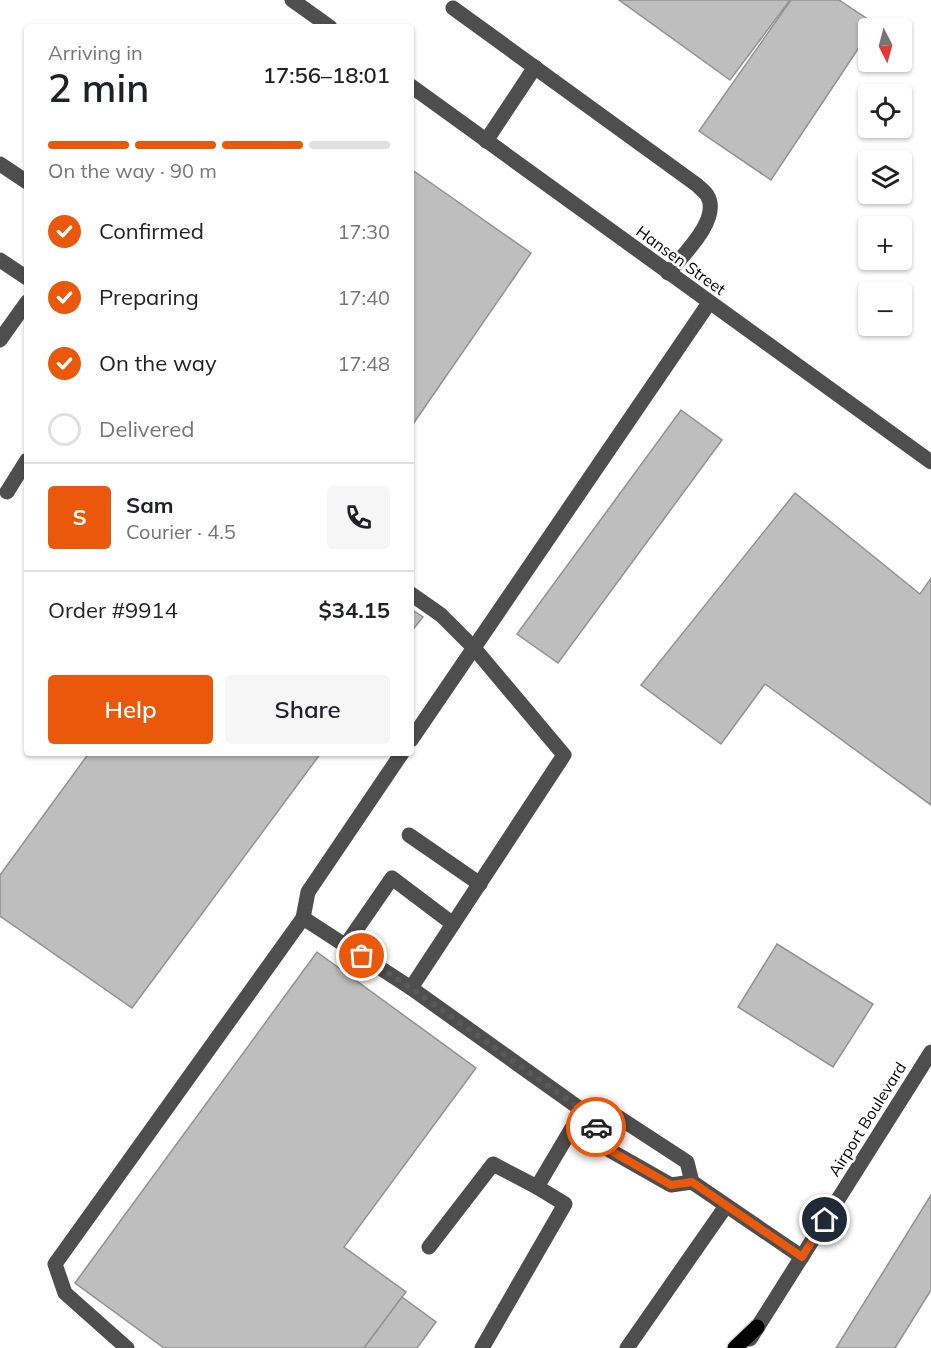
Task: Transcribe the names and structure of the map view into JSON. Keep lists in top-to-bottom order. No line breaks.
{"streets":{"main road":["Airport Boulevard"],"street":["Hansen Street"]},"north":"bottom","page":{"map_buttons":["+","−"],"heading":["2 min","Arriving in","17:56–18:01"],"panel":["Sam","Courier · 4.5","Order #9914","$34.15"],"bar":"On the way · 90 m","list":[["Confirmed","17:30"],["Preparing","17:40"],["On the way","17:48"],"Delivered"],"round":"S","buttons":["Help","Share"]}}
